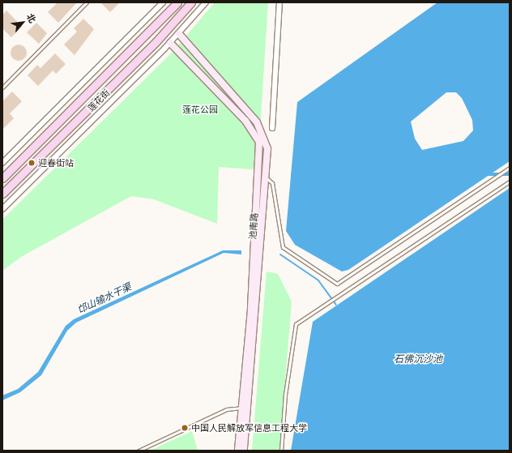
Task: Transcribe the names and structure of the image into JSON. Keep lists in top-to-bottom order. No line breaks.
{"streets":{"main road":["莲花街"],"street":["池南路"]},"crossings":[["莲花街","池南路"]],"water":["邙山输水干渠","石佛沉沙池"],"parks":["莲花公园"],"places":["迎春街站","中国人民解放军信息工程大学"],"north":"top right"}
